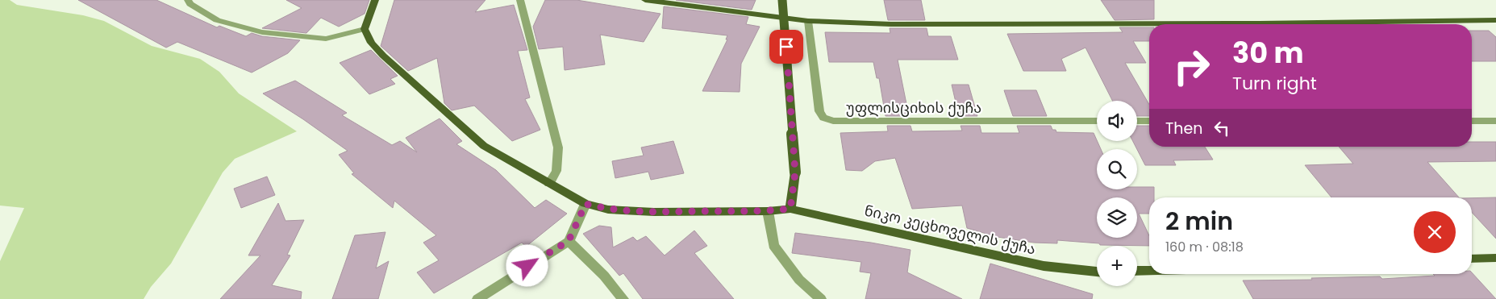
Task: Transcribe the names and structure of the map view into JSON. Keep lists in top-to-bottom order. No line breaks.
{"streets":{"main road":["ნიკო კეცხოველის ქუჩა"],"street":["უფლისციხის ქუჩა"]},"page":{"turn":["30 m","Turn right"],"map_buttons":"+","then":"Then","heading":["2 min","160 m · 08:18"]}}
